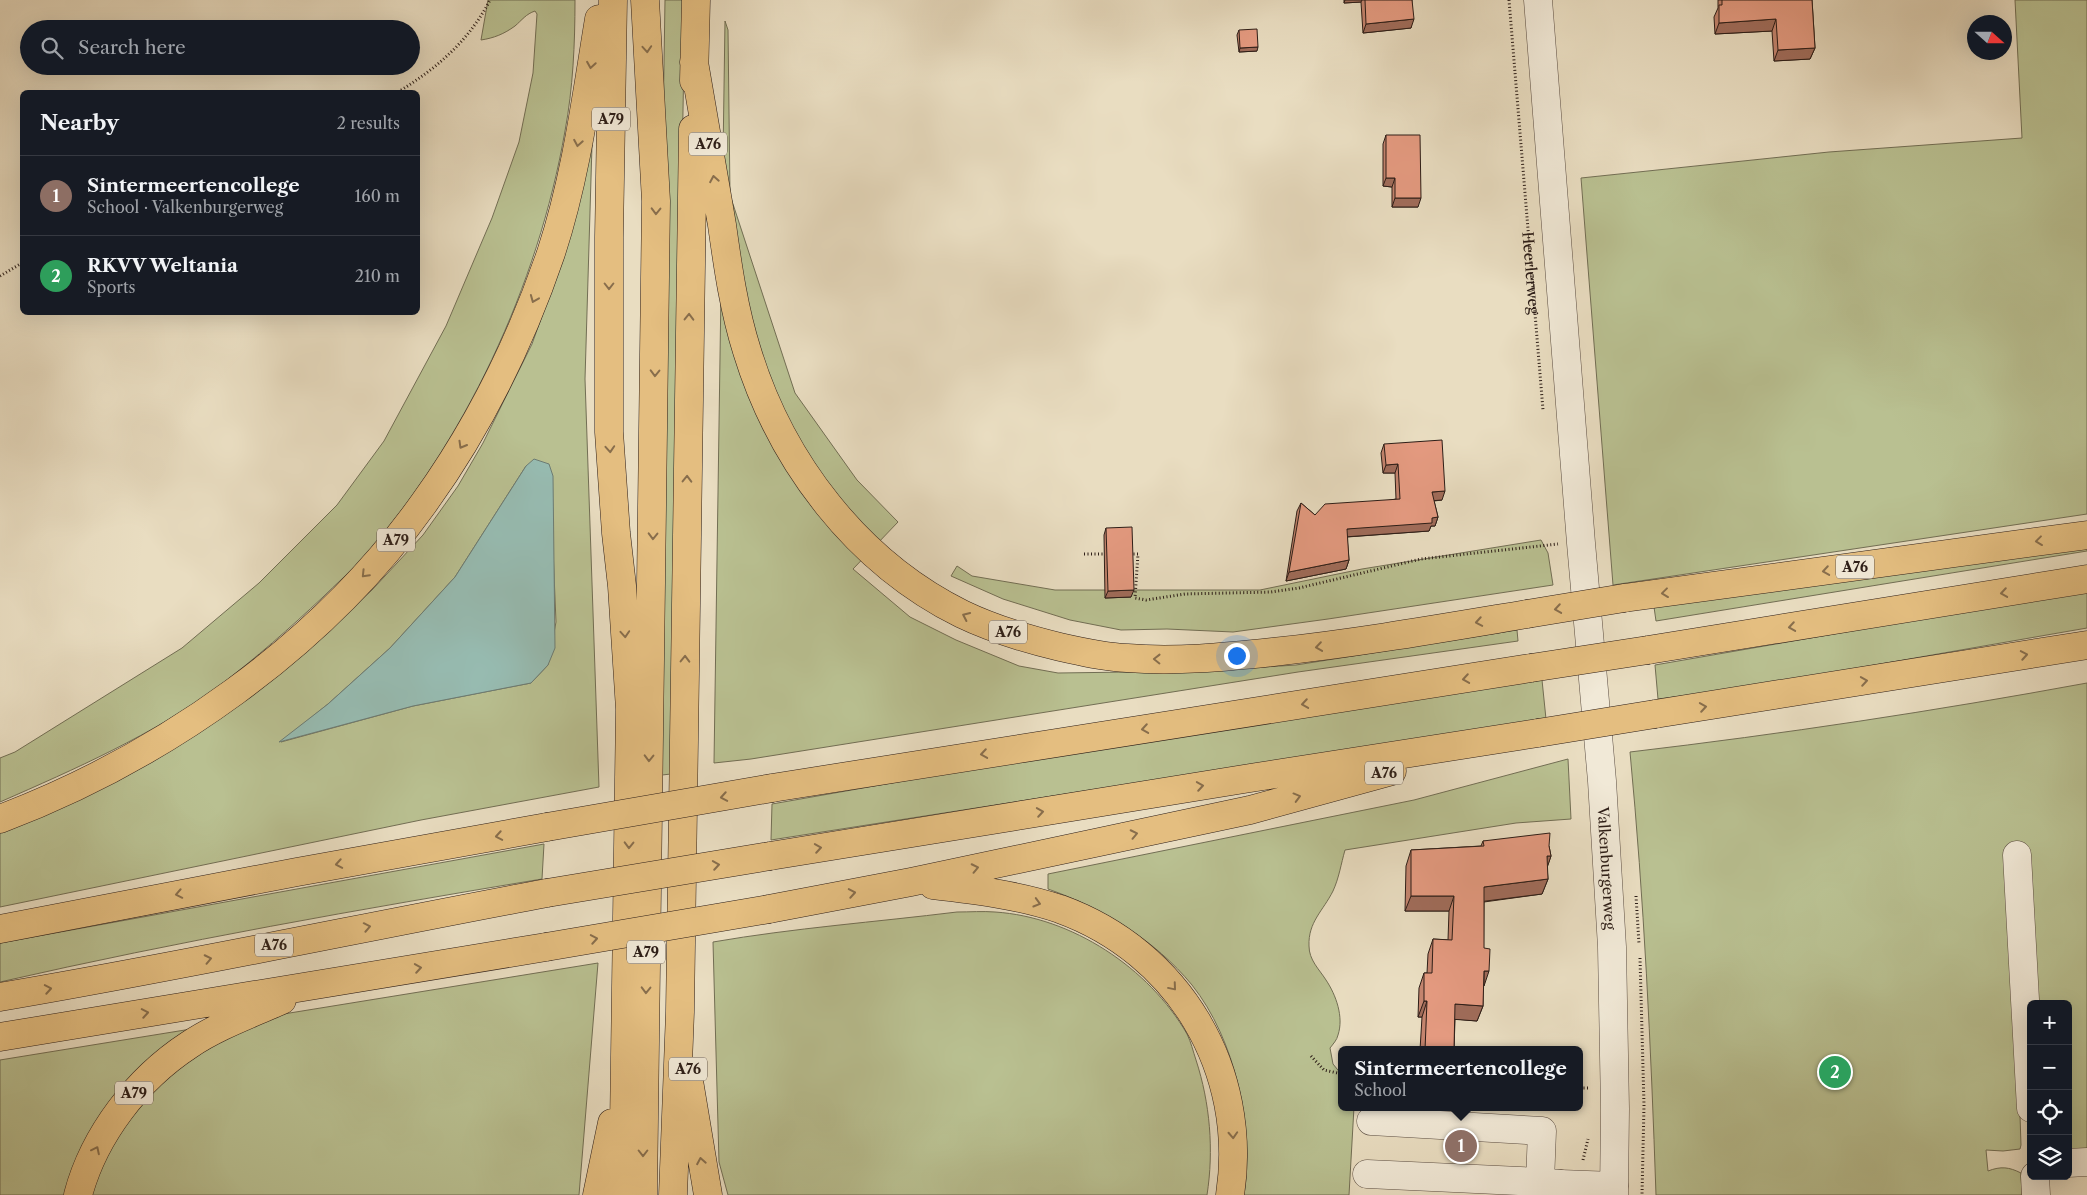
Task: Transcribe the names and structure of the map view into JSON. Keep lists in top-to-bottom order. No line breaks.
{"streets":{"main road":["A79","A76"],"street":["Heerlerweg","Valkenburgerweg"]},"crossings":[["A79","A76"],["Heerlerweg","Valkenburgerweg"]],"north":"right","page":{"search":"Search here","heading":["Nearby","2 results"],"list":[{"mark":"1","name":"Sintermeertencollege","note":"School · Valkenburgerweg","value":"160 m"},{"mark":"2","name":"RKVV Weltania","note":"Sports","value":"210 m"}],"map_buttons":["+","−"],"popup":["Sintermeertencollege","School"],"pins":["2","1"]}}
